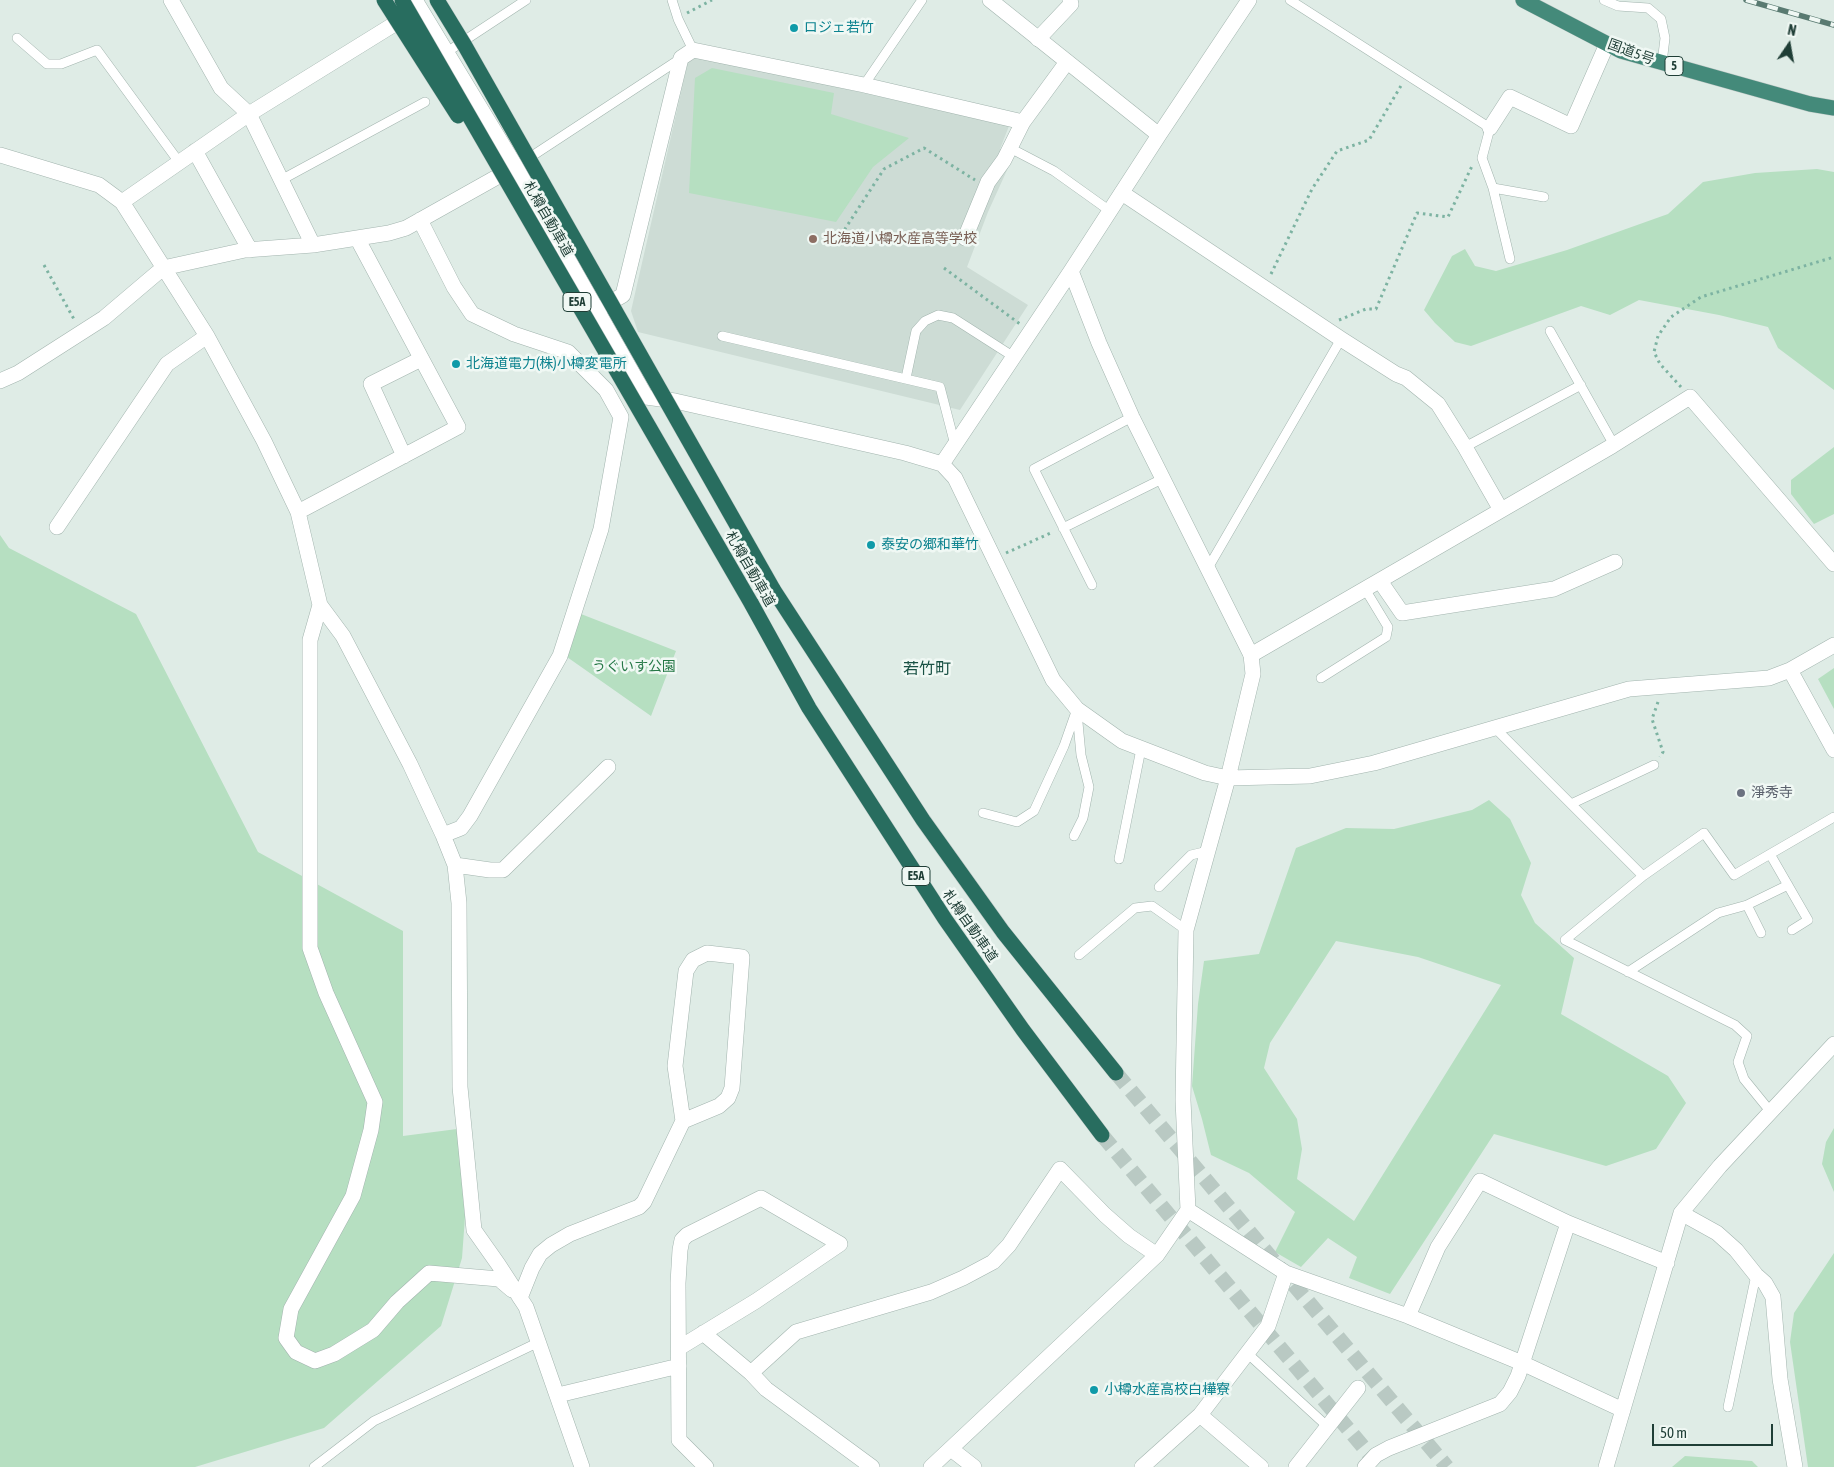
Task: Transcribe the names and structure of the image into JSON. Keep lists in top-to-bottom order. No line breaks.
{"streets":{"highway":["国道5号","5","札樽自動車道","E5A"]},"districts":["若竹町"],"parks":["うぐいす公園"],"places":["ロジェ若竹","北海道小樽水産高等学校","北海道電力(株)小樽変電所","泰安の郷和華竹","淨秀寺","小樽水産高校白樺寮"],"scale_bar":"50 m","north":"top"}
